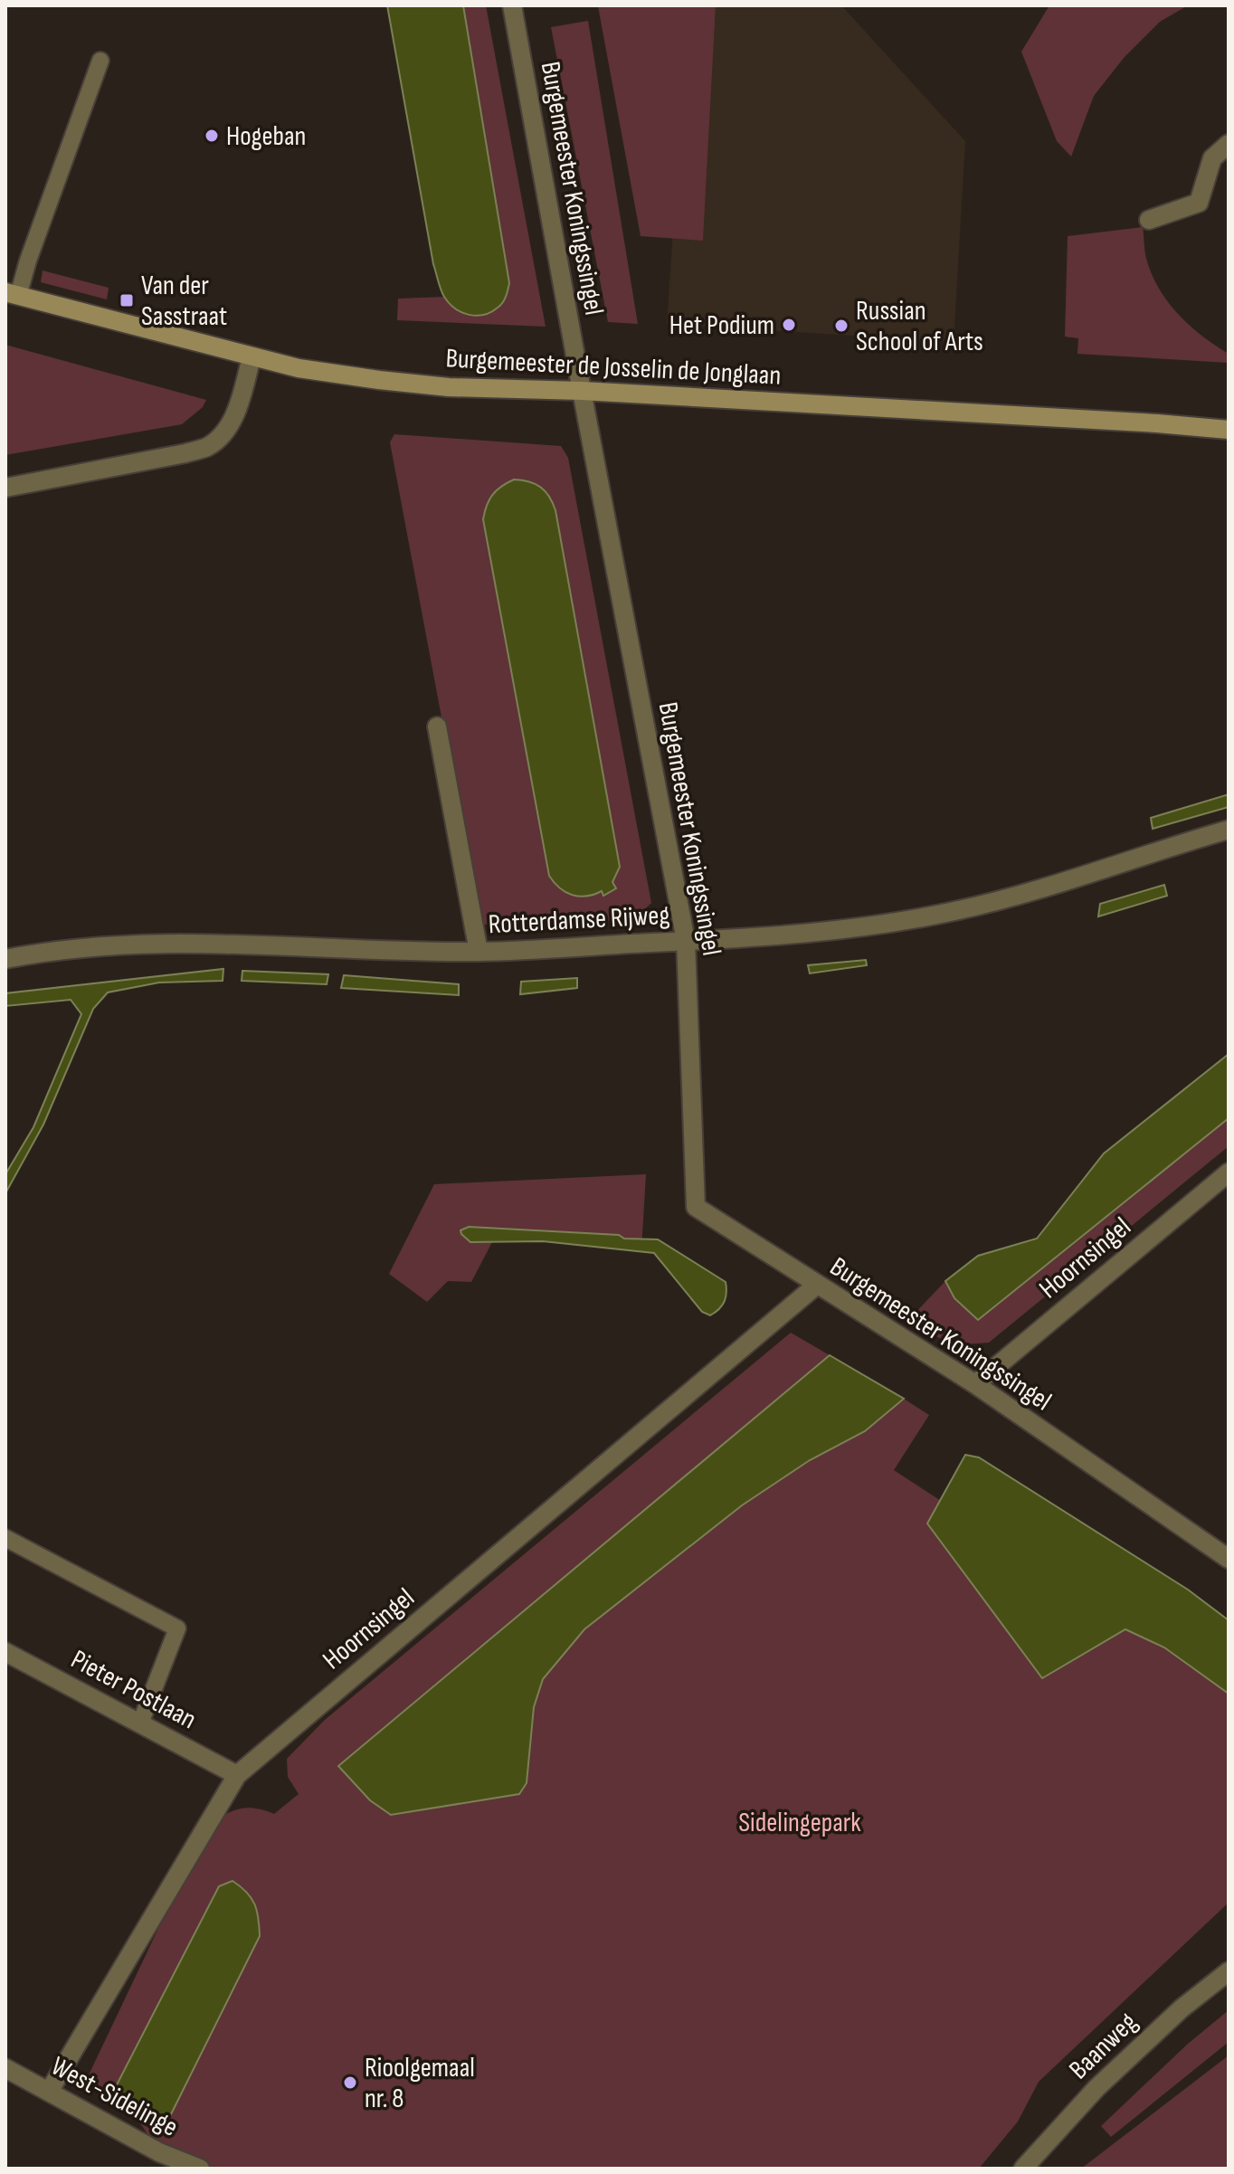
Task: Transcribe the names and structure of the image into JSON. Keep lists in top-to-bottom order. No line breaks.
{"streets":{"street":["Burgemeester Koningssingel","Burgemeester de Josselin de Jonglaan","Rotterdamse Rijweg","Hoornsingel","Pieter Postlaan","Baanweg","West-Sidelinge"]},"crossings":[["Burgemeester Koningssingel","Burgemeester de Josselin de Jonglaan"],["Burgemeester Koningssingel","Rotterdamse Rijweg"],["Burgemeester Koningssingel","Hoornsingel"],["Hoornsingel","Pieter Postlaan"],["Hoornsingel","West-Sidelinge"]],"parks":["Sidelingepark"],"places":{"other":["Hogeban","Het Podium","Russian School of Arts","Rioolgemaal nr. 8"],"transit":["Van der Sasstraat"]}}
